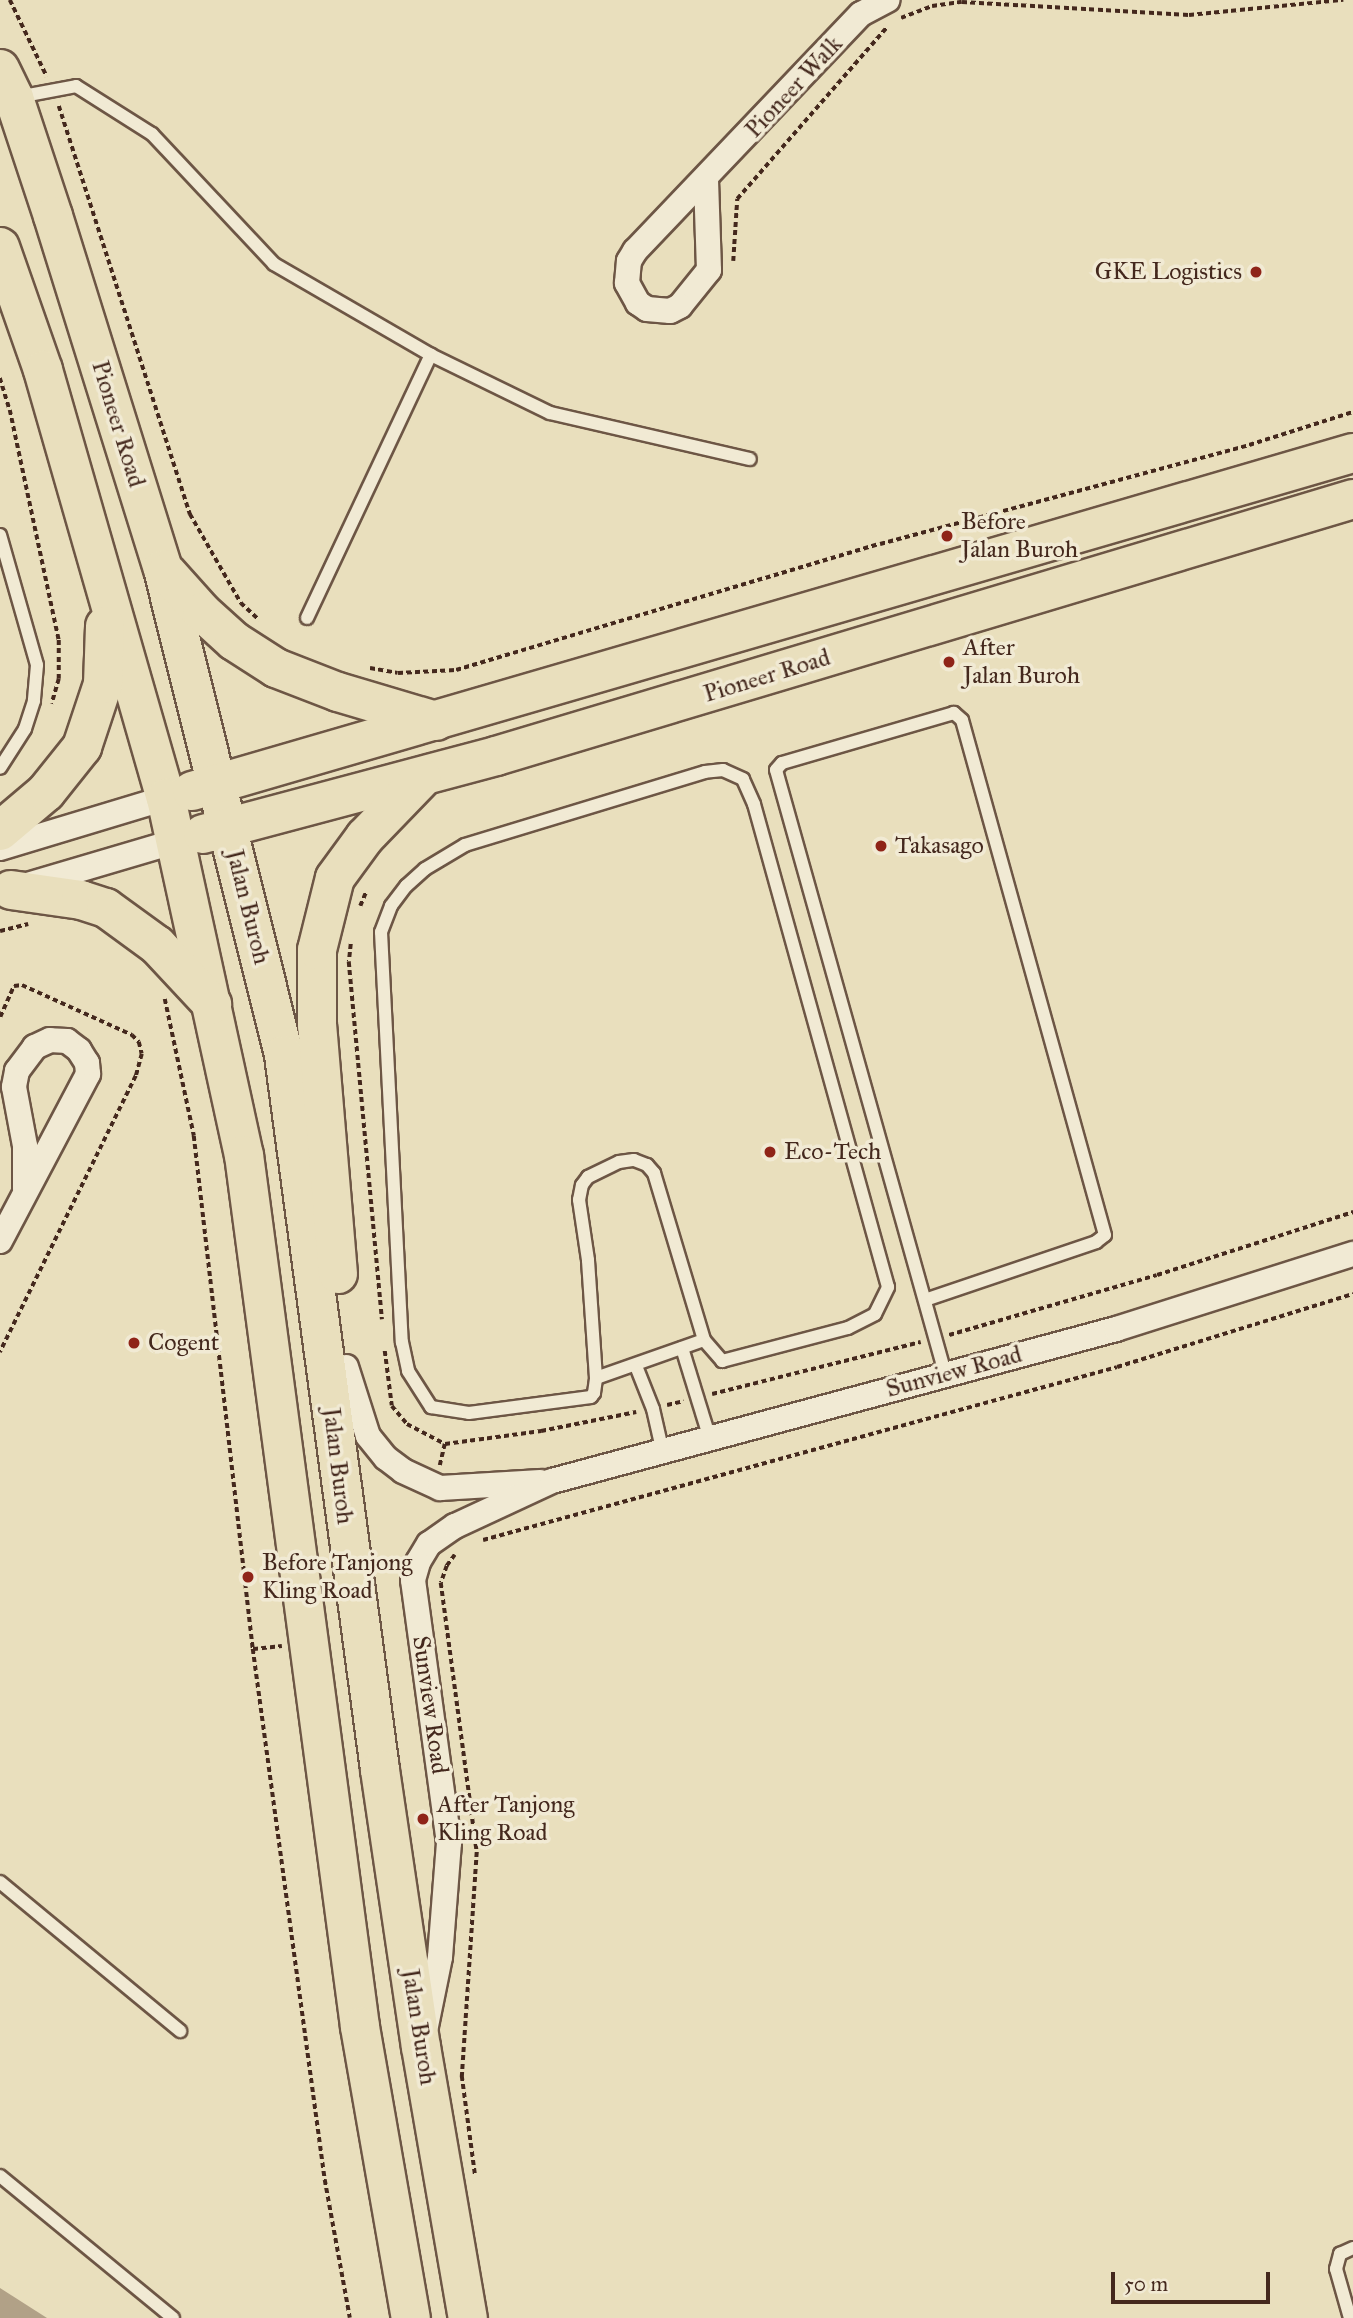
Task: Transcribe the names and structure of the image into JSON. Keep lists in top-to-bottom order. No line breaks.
{"streets":{"main road":["Pioneer Road","Jalan Buroh"],"street":["Pioneer Walk","Sunview Road"]},"crossings":[["Pioneer Road","Jalan Buroh"],["Jalan Buroh","Sunview Road"]],"places":["GKE Logistics","Before Jalan Buroh","After Jalan Buroh","Takasago","Eco-Tech","Cogent","Before Tanjong Kling Road","After Tanjong Kling Road"],"scale_bar":"50 m"}
